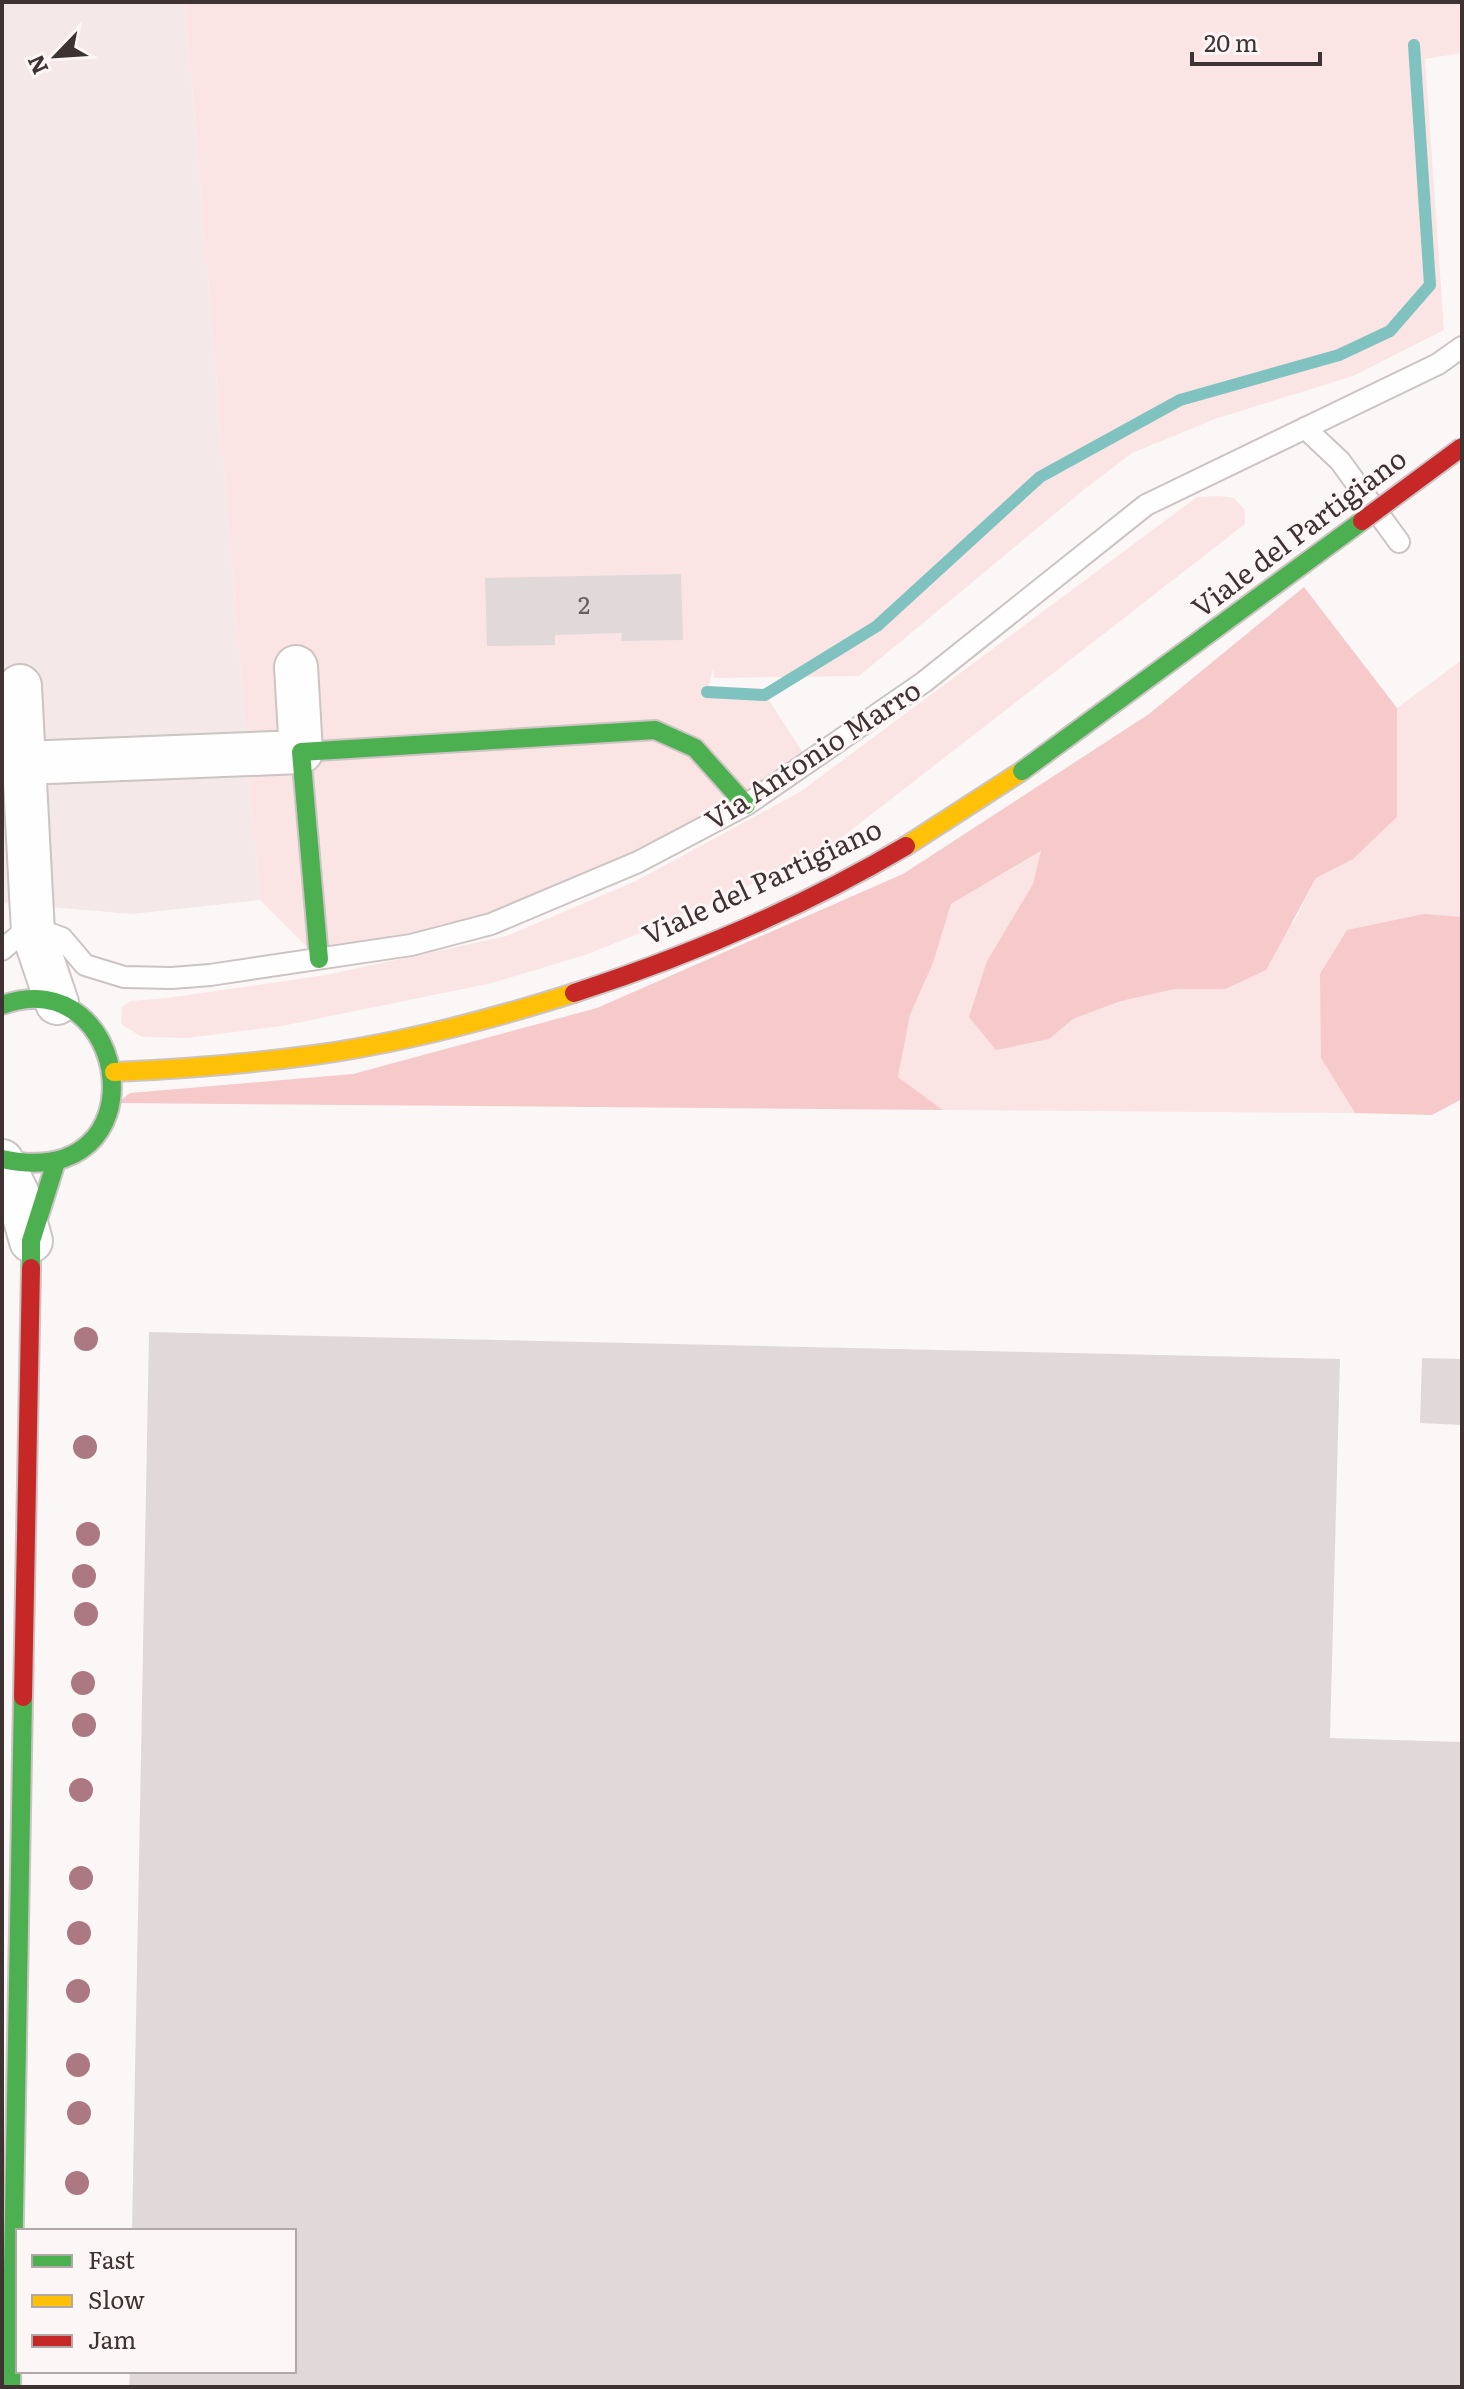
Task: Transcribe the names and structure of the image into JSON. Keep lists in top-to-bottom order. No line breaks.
{"streets":{"street":["Viale del Partigiano"],"lane":["Via Antonio Marro"]},"house_numbers":["2"],"legend":["Fast","Slow","Jam"],"scale_bar":"20 m","north":"bottom left"}
